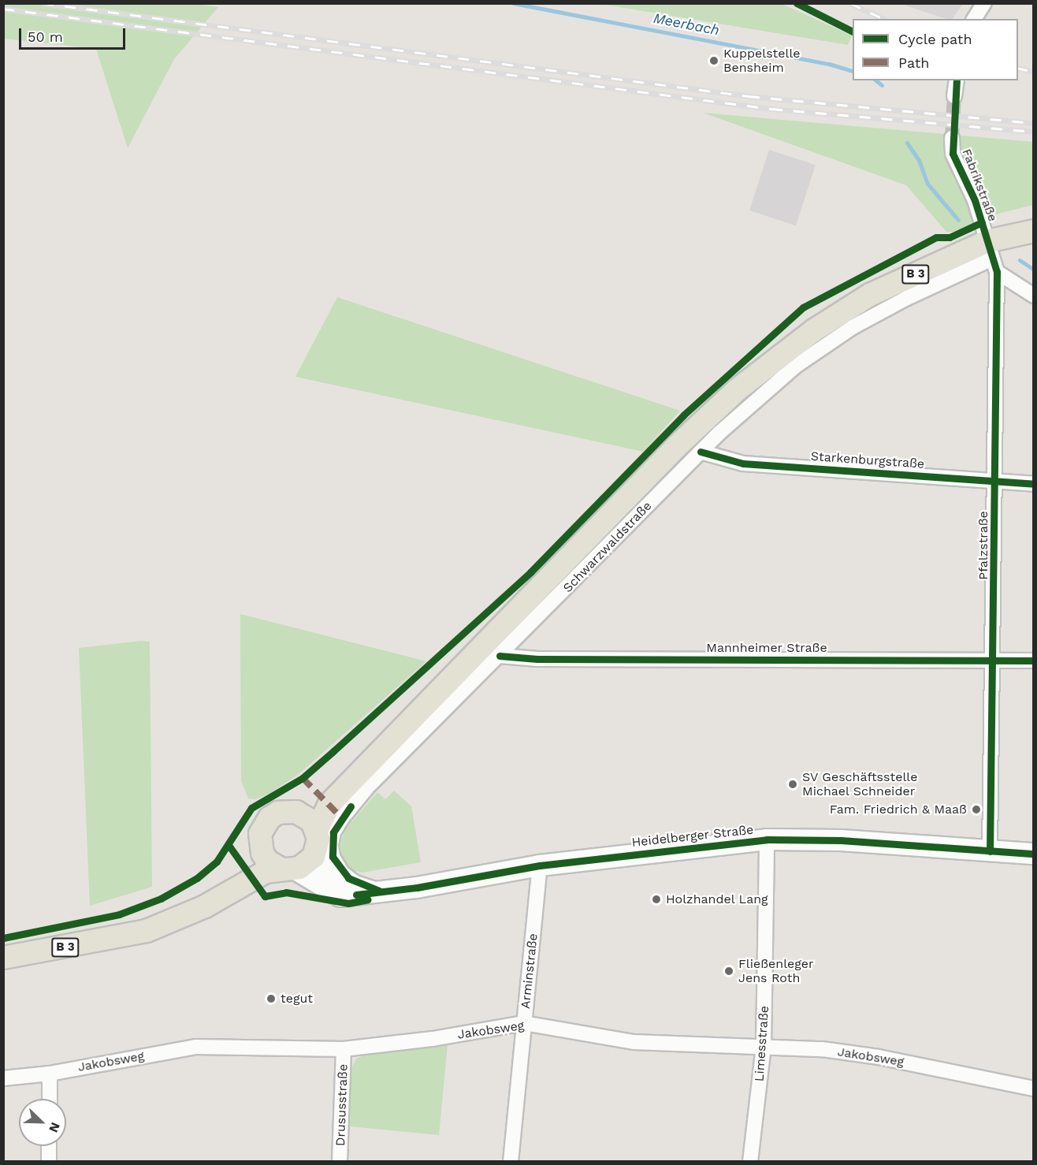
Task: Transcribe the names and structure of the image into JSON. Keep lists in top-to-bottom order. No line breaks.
{"streets":{"main road":["B 3","Schwarzwaldstraße","Heidelberger Straße"],"street":["Fabrikstraße","Starkenburgstraße","Pfalzstraße","Mannheimer Straße","Arminstraße","Jakobsweg","Limesstraße","Drususstraße"]},"crossings":[["Fabrikstraße","Pfalzstraße"],["Fabrikstraße","Schwarzwaldstraße"],["B 3","Schwarzwaldstraße"],["B 3","Heidelberger Straße"],["Starkenburgstraße","Pfalzstraße"],["Starkenburgstraße","Schwarzwaldstraße"],["Pfalzstraße","Schwarzwaldstraße"],["Pfalzstraße","Mannheimer Straße"],["Pfalzstraße","Heidelberger Straße"],["Schwarzwaldstraße","Mannheimer Straße"],["Schwarzwaldstraße","Heidelberger Straße"],["Heidelberger Straße","Arminstraße"],["Heidelberger Straße","Limesstraße"],["Arminstraße","Jakobsweg"],["Jakobsweg","Limesstraße"],["Jakobsweg","Drususstraße"]],"water":["Meerbach"],"places":["Kuppelstelle Bensheim","SV Geschäftsstelle Michael Schneider","Fam. Friedrich & Maaß","Holzhandel Lang","Fließenleger Jens Roth","tegut"],"legend":["Cycle path","Path"],"scale_bar":"50 m","north":"bottom right"}
